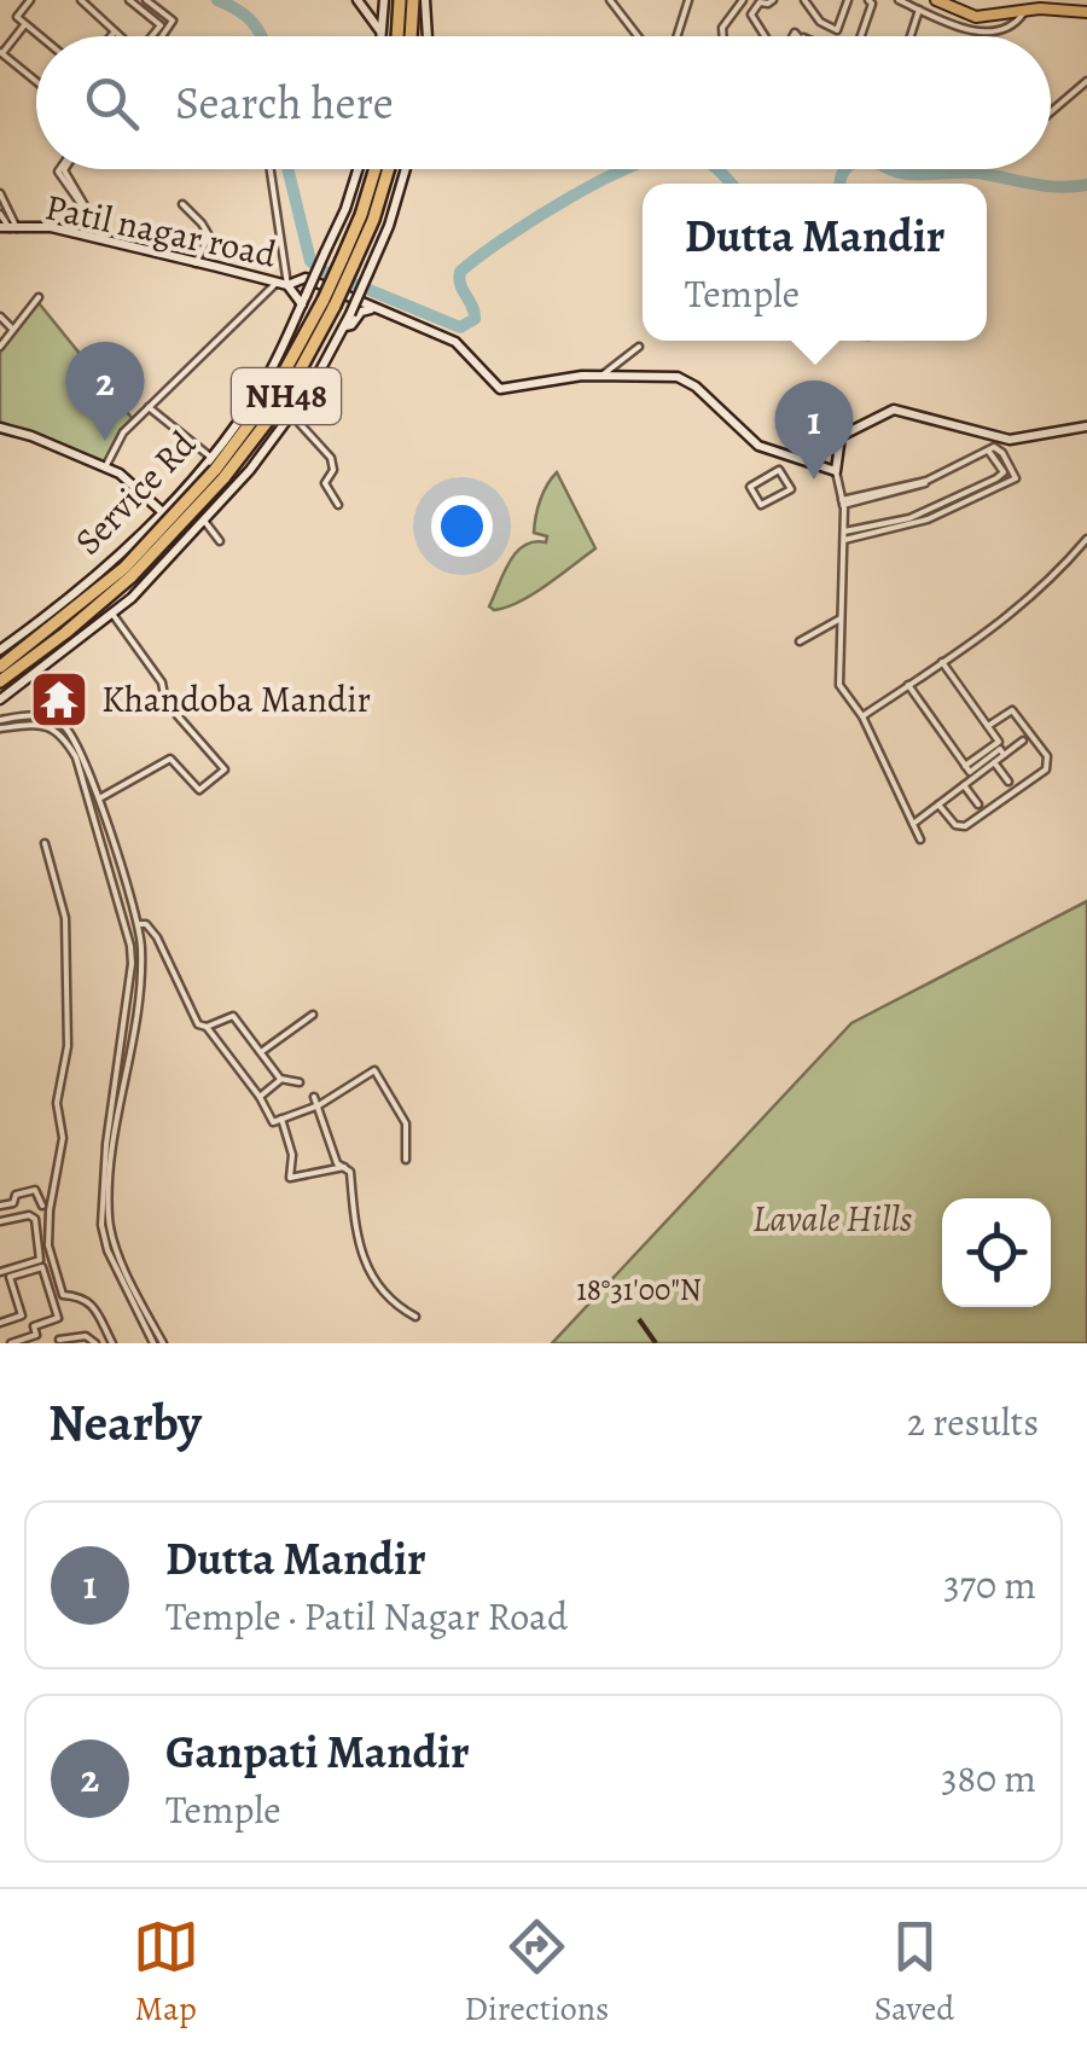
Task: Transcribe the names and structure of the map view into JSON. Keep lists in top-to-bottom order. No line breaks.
{"streets":{"highway":["NH48"],"street":["Patil nagar road","Service Rd"]},"crossings":[["Patil nagar road","Service Rd"],["NH48","Service Rd"]],"parks":["Lavale Hills"],"places":{"temple":["Khandoba Mandir"]},"page":{"search":"Search here","popup":["Dutta Mandir","Temple"],"pins":["2","1"],"heading":["Nearby","2 results"],"list":[{"mark":"1","name":"Dutta Mandir","note":"Temple · Patil Nagar Road","value":"370 m"},{"mark":"2","name":"Ganpati Mandir","note":"Temple","value":"380 m"}],"nav":["Map","Directions","Saved"]},"coordinates":["18°31'00\"N"]}
